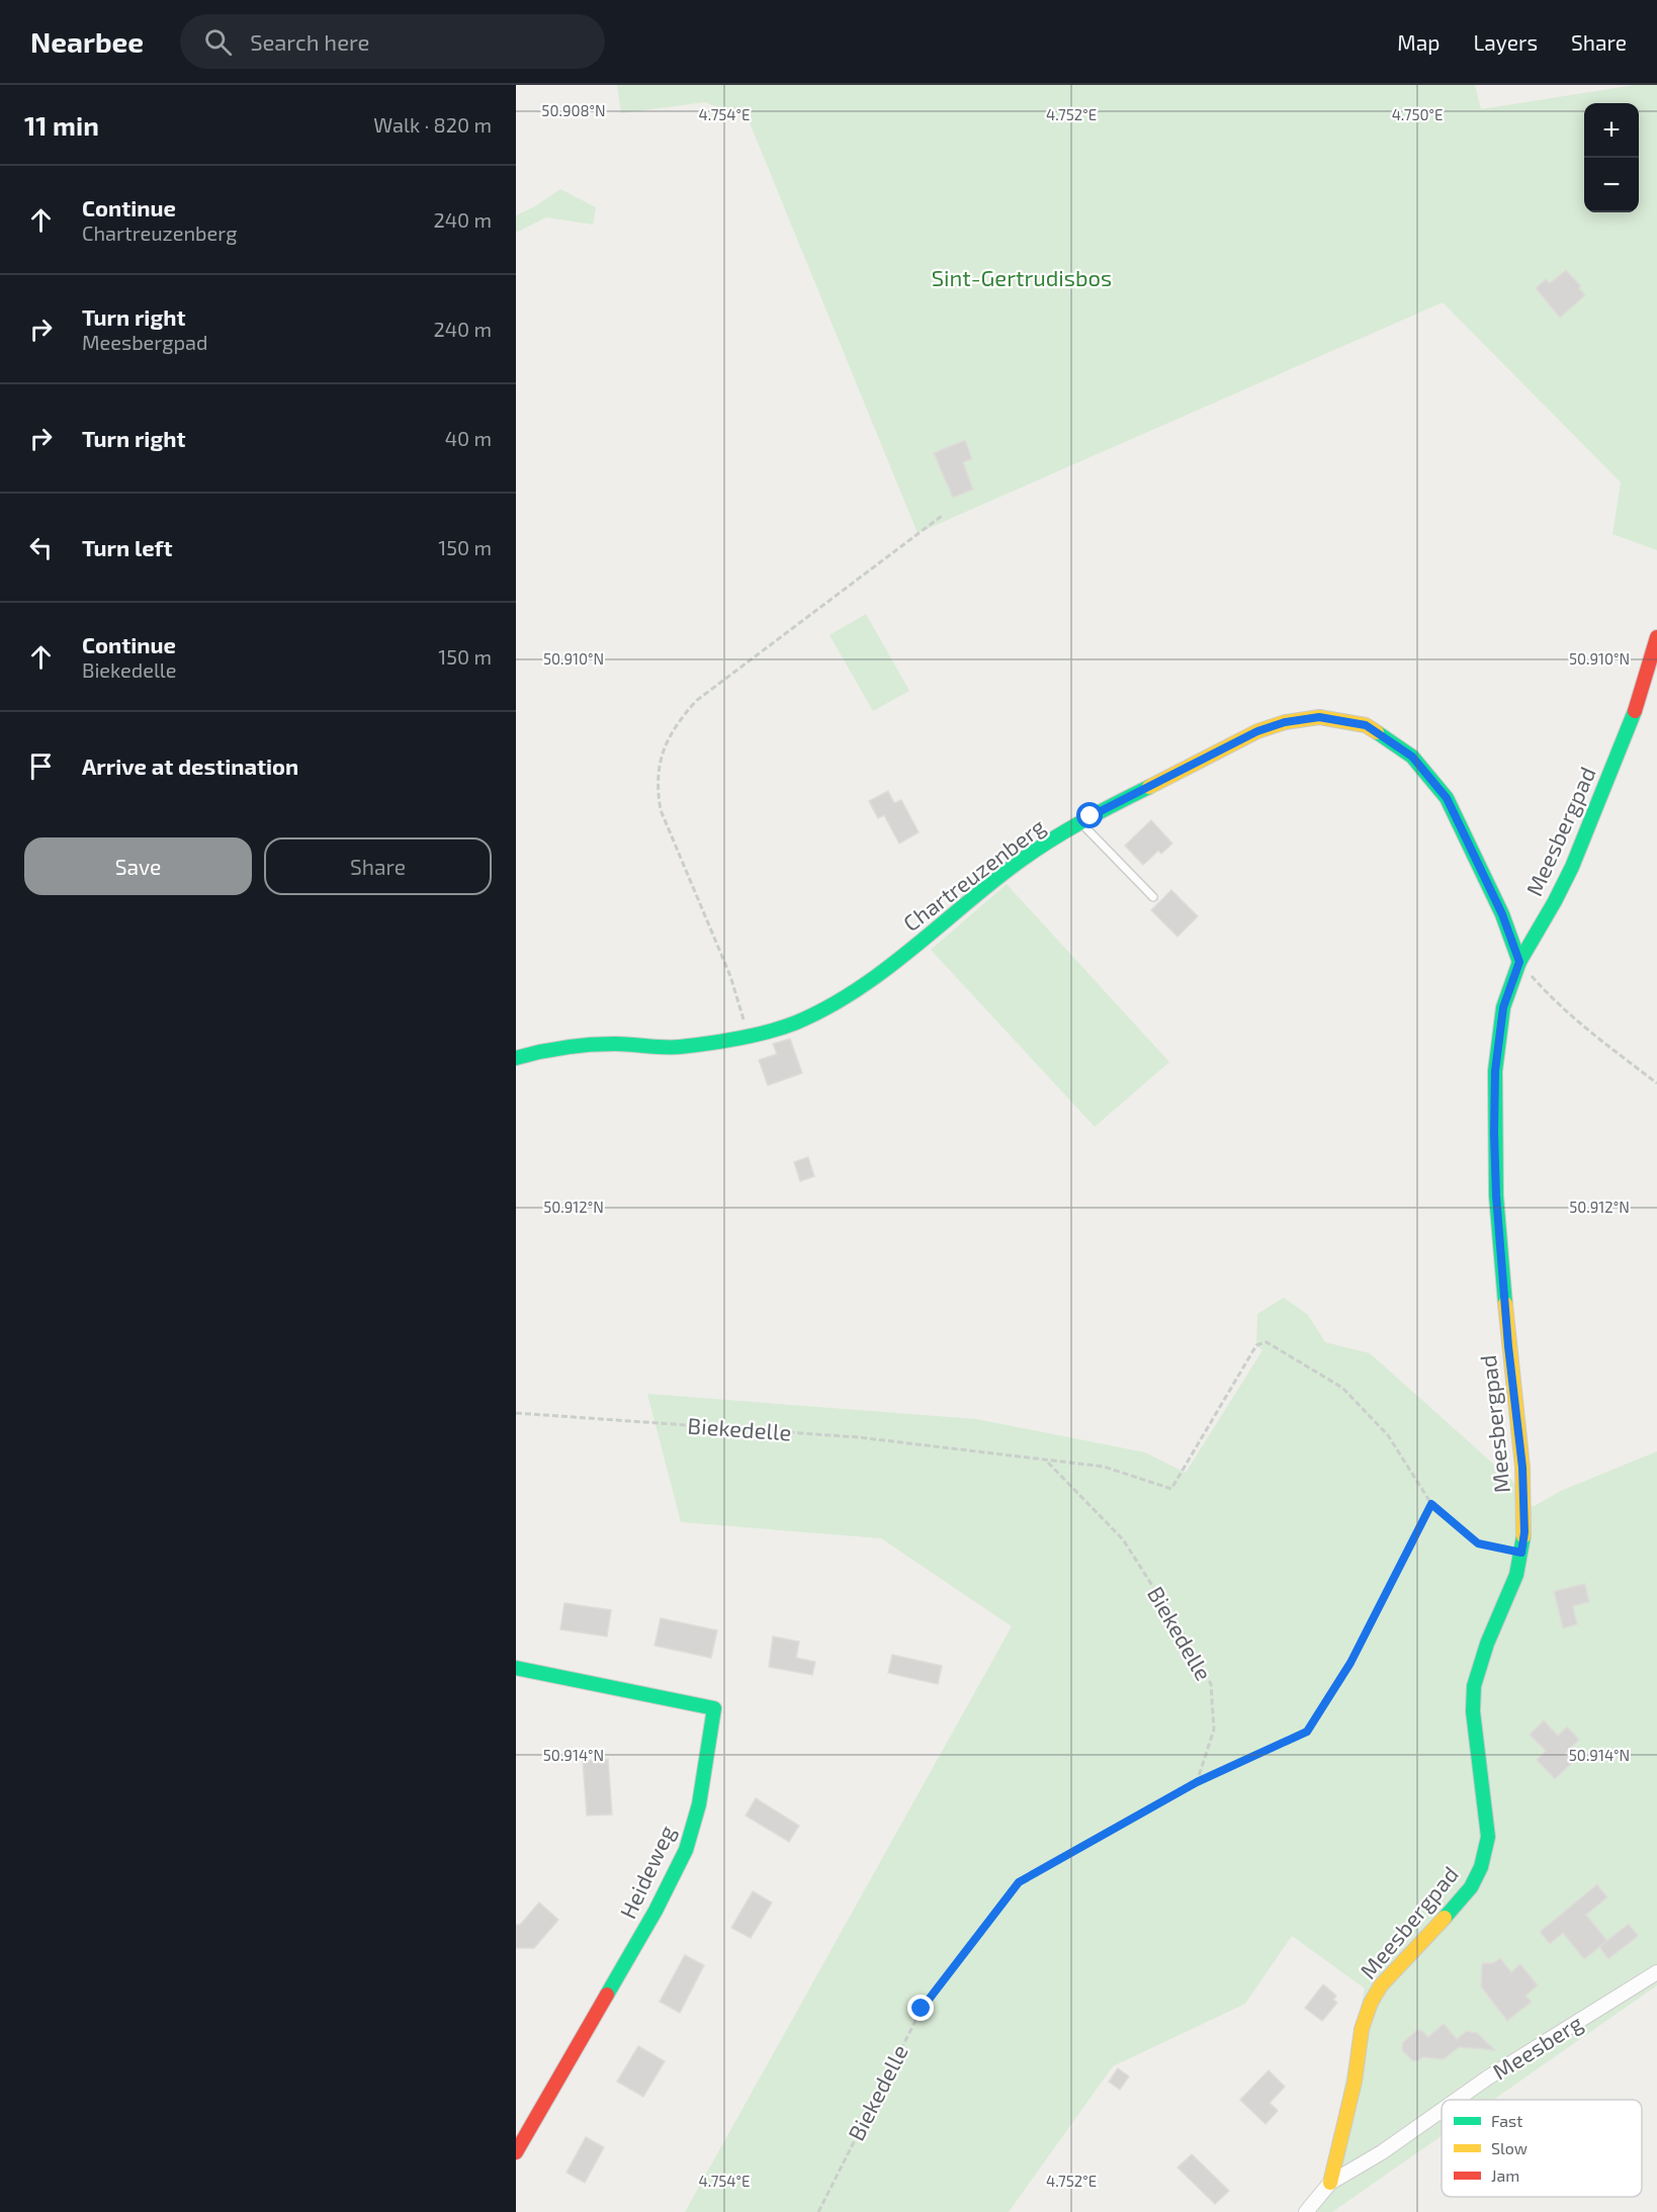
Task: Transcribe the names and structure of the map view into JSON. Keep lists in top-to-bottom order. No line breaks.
{"streets":{"street":["Meesbergpad","Chartreuzenberg","Heideweg","Meesberg"],"path":["Biekedelle"]},"crossings":[["Meesbergpad","Chartreuzenberg"],["Meesbergpad","Meesberg"]],"parks":["Sint-Gertrudisbos"],"legend":["Fast","Slow","Jam"],"page":{"header":"Nearbee","search":"Search here","nav":["Map","Layers","Share"],"heading":["11 min","Walk · 820 m"],"map_buttons":["+","−"],"list":[["Continue","Chartreuzenberg","240 m"],["Turn right","Meesbergpad","240 m"],["Turn right","40 m"],["Turn left","150 m"],["Continue","Biekedelle","150 m"],"Arrive at destination"],"buttons":["Save","Share"]},"coordinates":["50.908°N","4.754°E","4.752°E","4.750°E","50.910°N","50.912°N","50.914°N"]}
